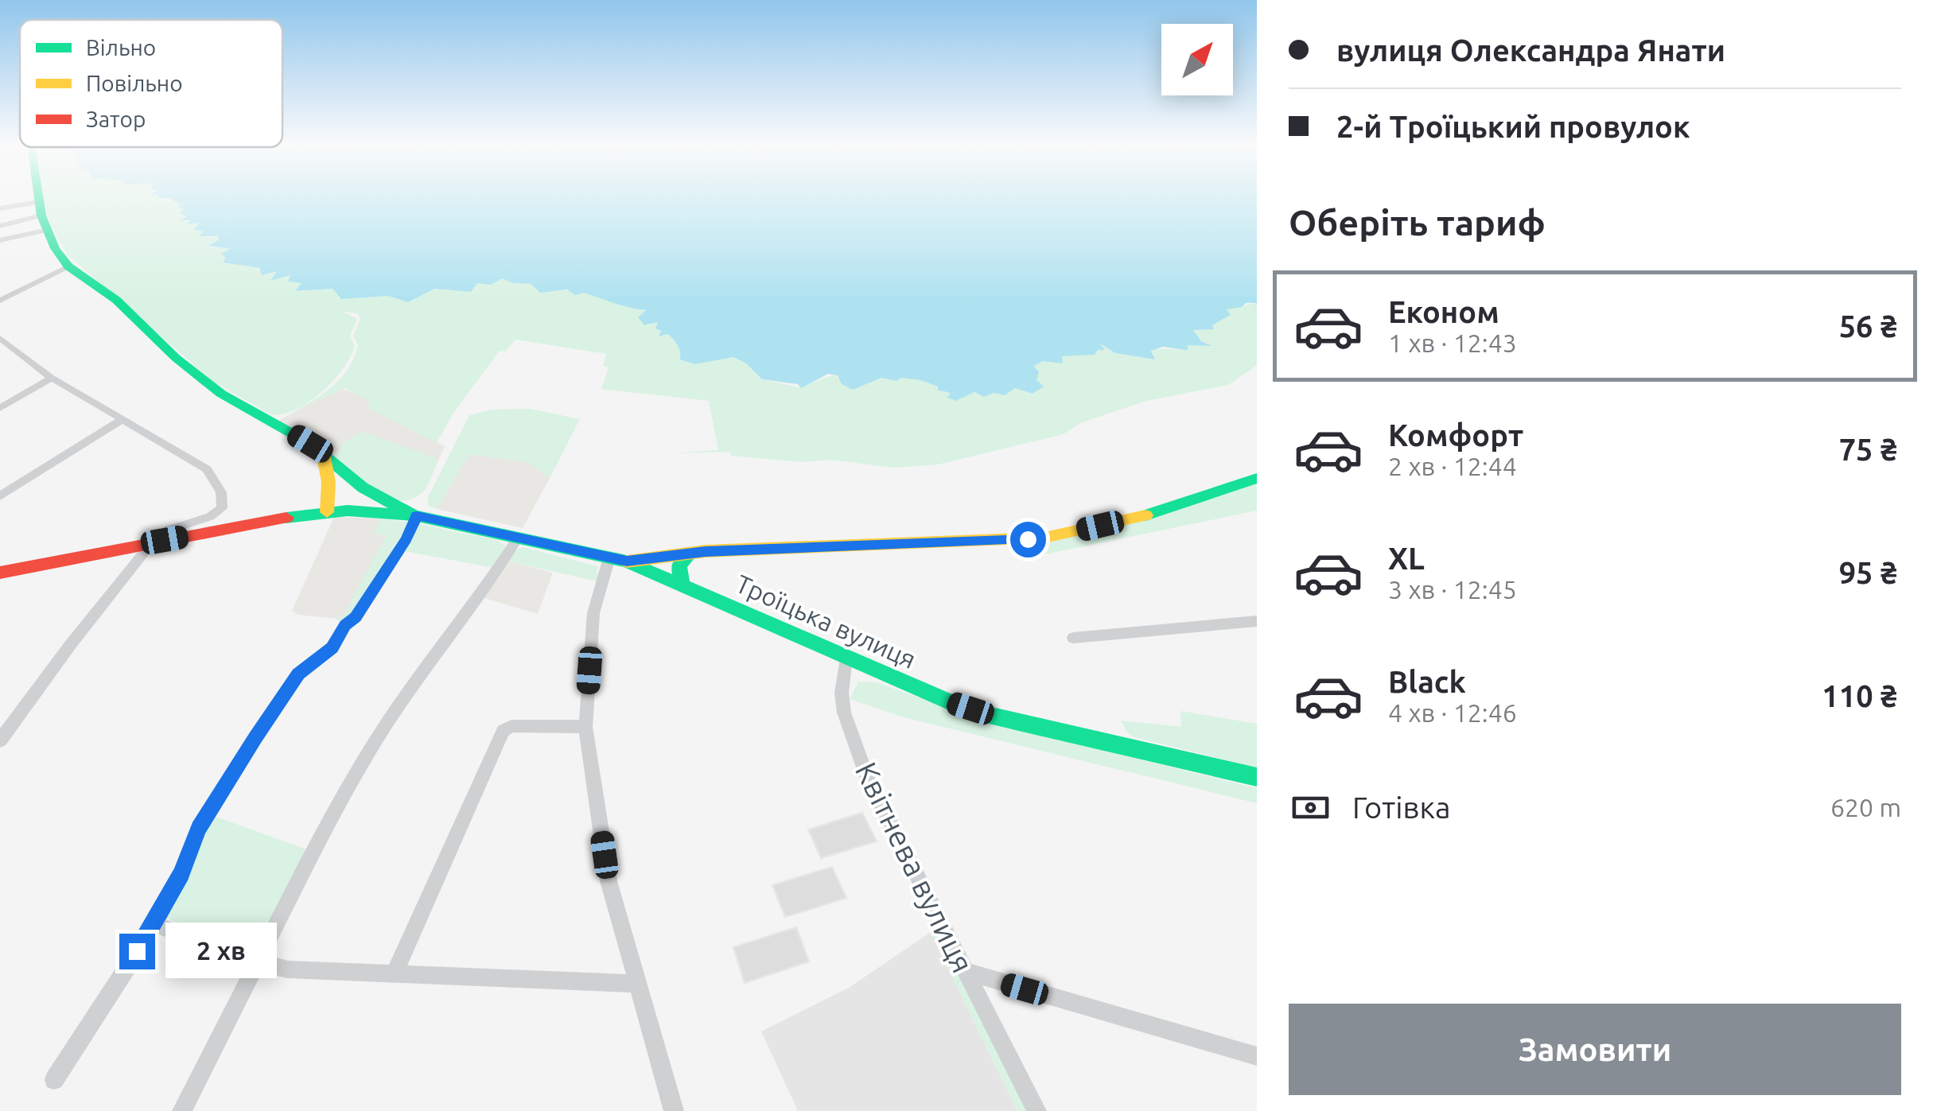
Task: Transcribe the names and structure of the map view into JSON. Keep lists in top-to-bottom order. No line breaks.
{"streets":{"main road":["Троїцька вулиця"],"street":["Квітнева вулиця"]},"crossings":[["Троїцька вулиця","Квітнева вулиця"]],"legend":["Вільно","Повільно","Затор"],"north":"top right","page":{"banner":["вулиця Олександра Янати","2-й Троїцький провулок"],"heading":"Оберіть тариф","list":[{"name":"Економ","note":"1 хв · 12:43","value":"56 ₴"},{"name":"Комфорт","note":"2 хв · 12:44","value":"75 ₴"},{"name":"XL","note":"3 хв · 12:45","value":"95 ₴"},{"name":"Black","note":"4 хв · 12:46","value":"110 ₴"}],"pay":["Готівка","620 m"],"bubble":"2 хв","buttons":"Замовити"}}
